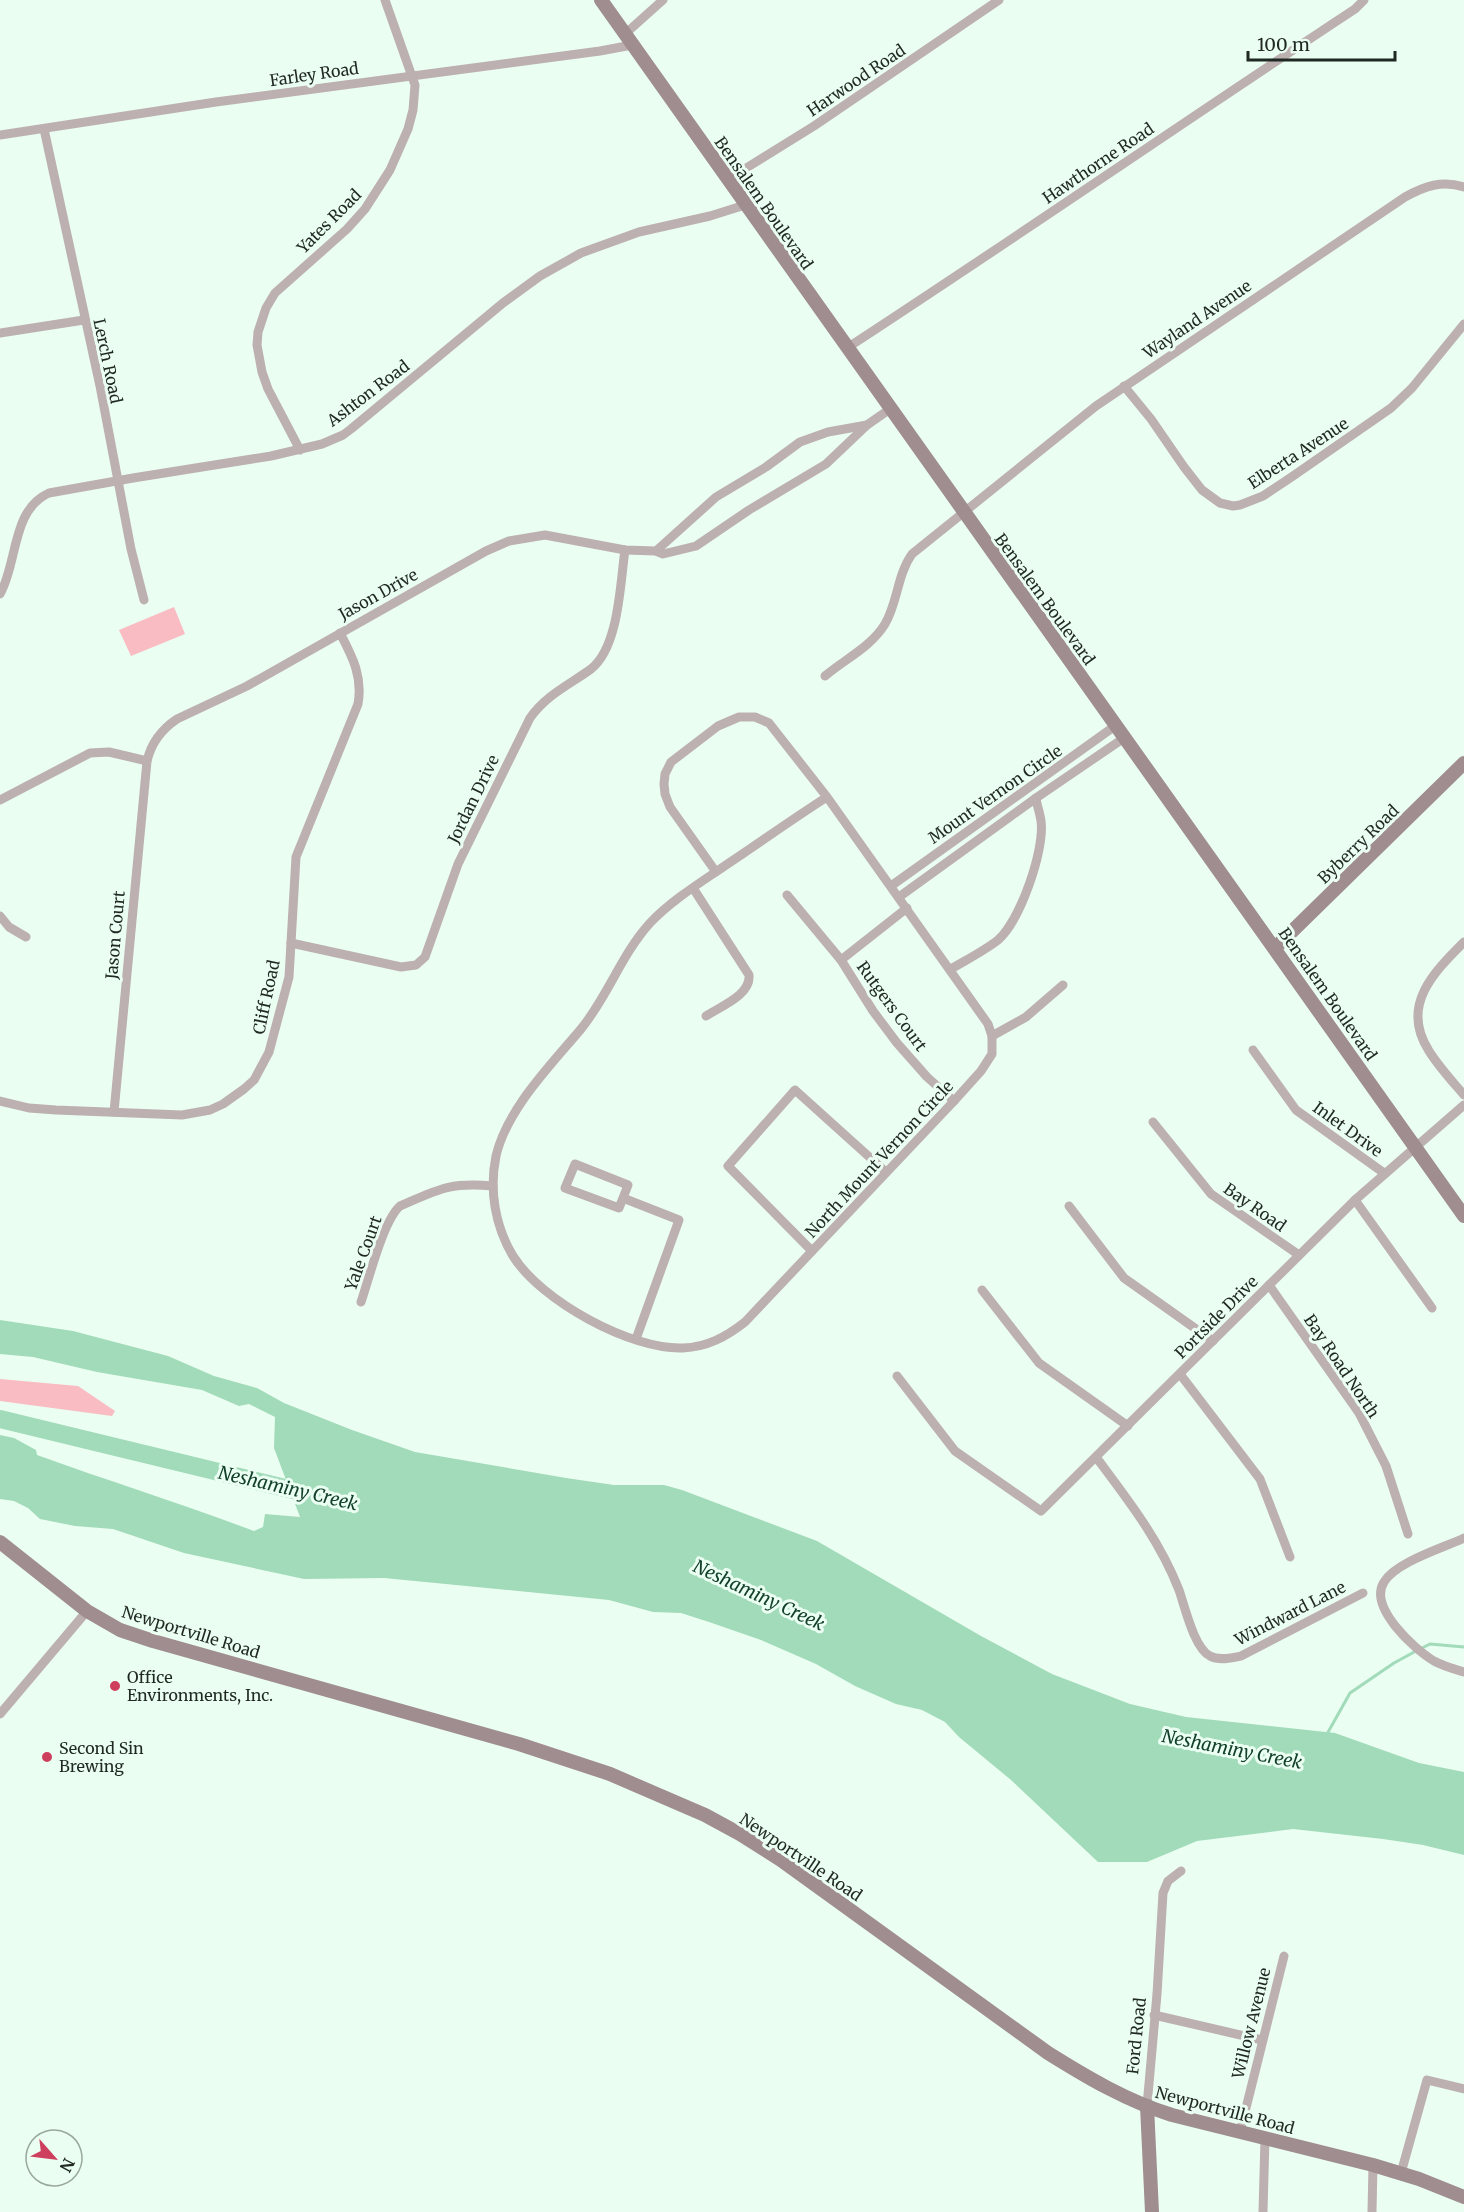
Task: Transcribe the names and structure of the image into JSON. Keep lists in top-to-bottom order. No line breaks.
{"streets":{"main road":["Bensalem Boulevard","Byberry Road","Newportville Road","Ford Road"],"street":["Farley Road","Harwood Road","Hawthorne Road","Yates Road","Wayland Avenue","Lerch Road","Ashton Road","Elberta Avenue","Jason Drive","Mount Vernon Circle","Jordan Drive","Jason Court","Cliff Road","Rutgers Court","Inlet Drive","North Mount Vernon Circle","Bay Road","Yale Court","Portside Drive","Bay Road North","Windward Lane","Willow Avenue"]},"crossings":[["Farley Road","Bensalem Boulevard"],["Farley Road","Yates Road"],["Farley Road","Lerch Road"],["Harwood Road","Bensalem Boulevard"],["Hawthorne Road","Bensalem Boulevard"],["Bensalem Boulevard","Wayland Avenue"],["Bensalem Boulevard","Ashton Road"],["Bensalem Boulevard","Jason Drive"],["Bensalem Boulevard","Mount Vernon Circle"],["Bensalem Boulevard","Byberry Road"],["Bensalem Boulevard","Portside Drive"],["Yates Road","Ashton Road"],["Wayland Avenue","Elberta Avenue"],["Lerch Road","Ashton Road"],["Jason Drive","Jordan Drive"],["Jason Drive","Jason Court"],["Jason Drive","Cliff Road"],["Jordan Drive","Cliff Road"],["Jason Court","Cliff Road"],["Rutgers Court","North Mount Vernon Circle"],["Inlet Drive","Portside Drive"],["North Mount Vernon Circle","Yale Court"],["Bay Road","Portside Drive"],["Portside Drive","Bay Road North"],["Portside Drive","Windward Lane"],["Newportville Road","Willow Avenue"],["Newportville Road","Ford Road"]],"water":["Neshaminy Creek"],"places":["Office Environments, Inc.","Second Sin Brewing"],"scale_bar":"100 m","north":"bottom right"}
